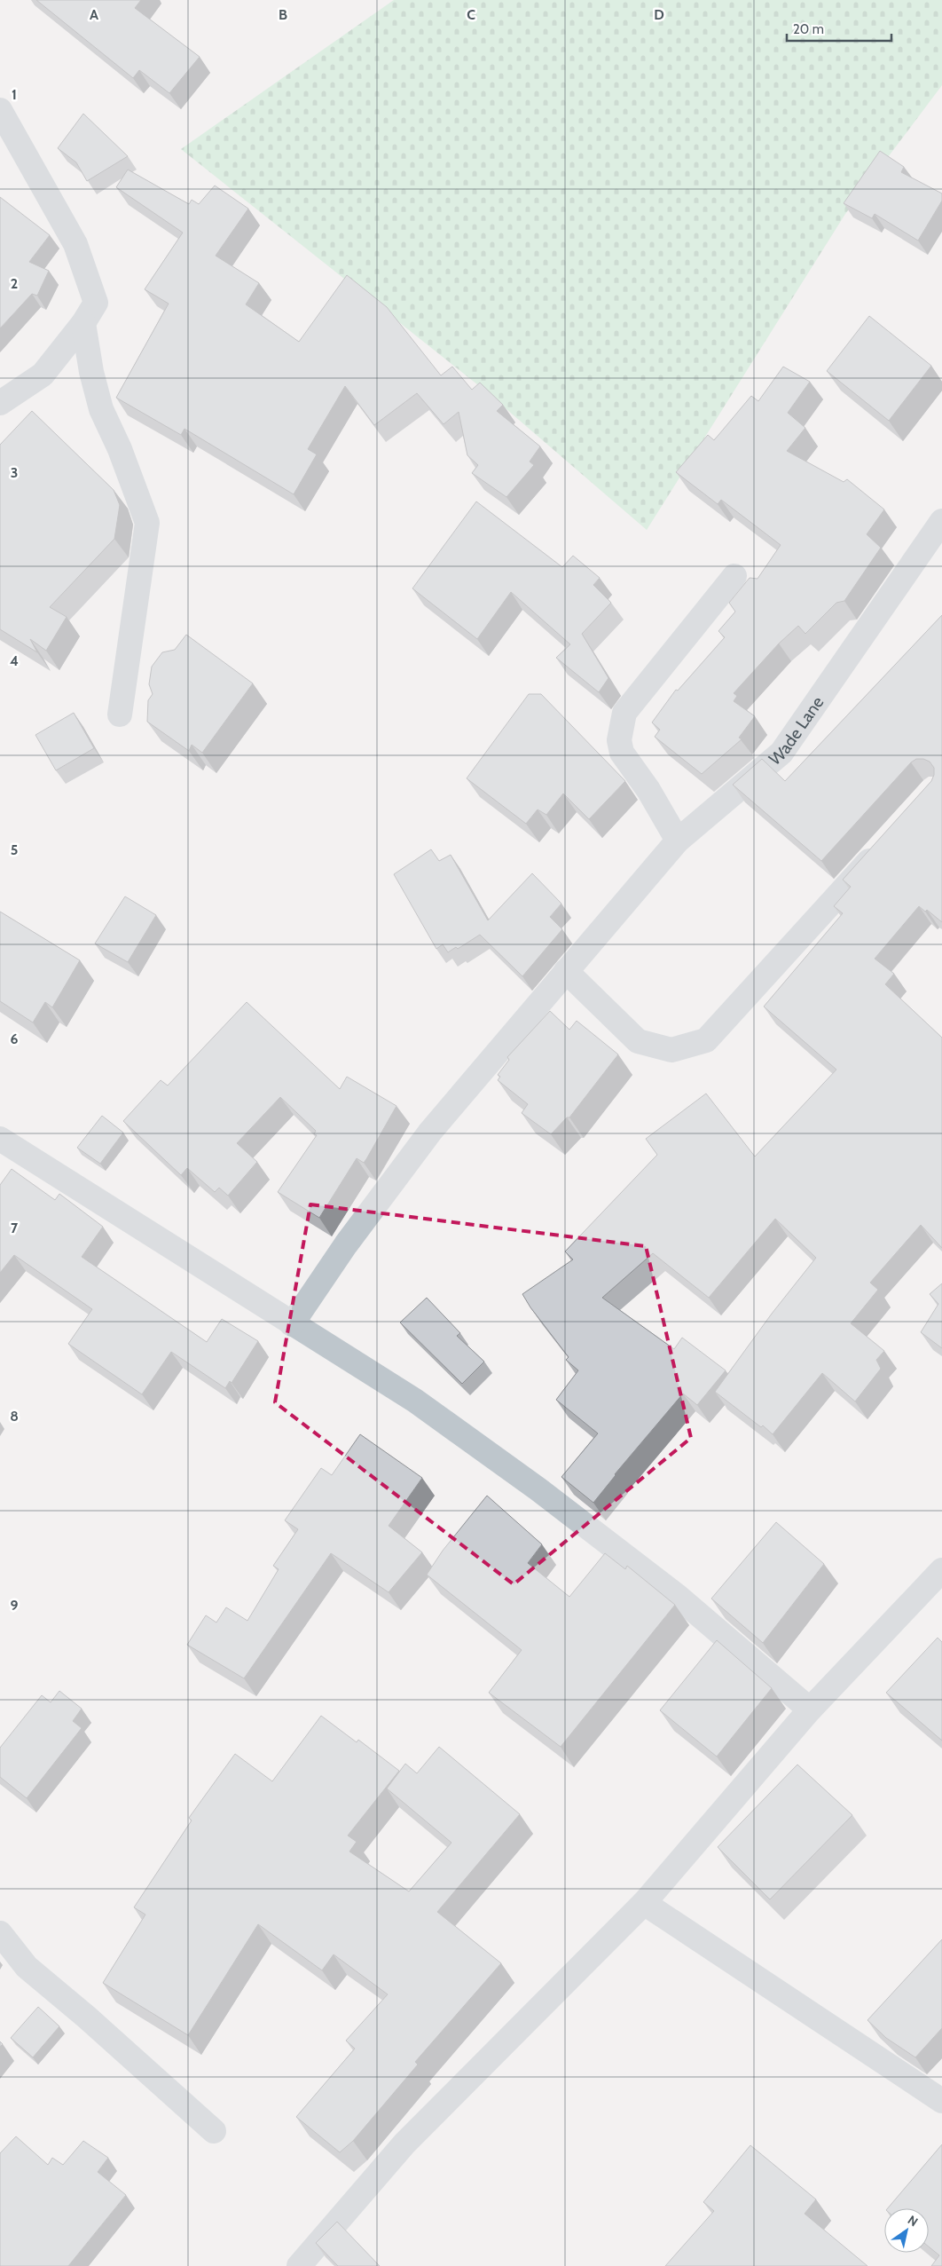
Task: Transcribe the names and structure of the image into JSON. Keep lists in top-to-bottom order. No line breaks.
{"streets":{"street":["Wade Lane"]},"scale_bar":"20 m","north":"top right","grid":{"columns":["A","B","C","D"],"rows":["1","2","3","4","5","6","7","8","9"]}}
